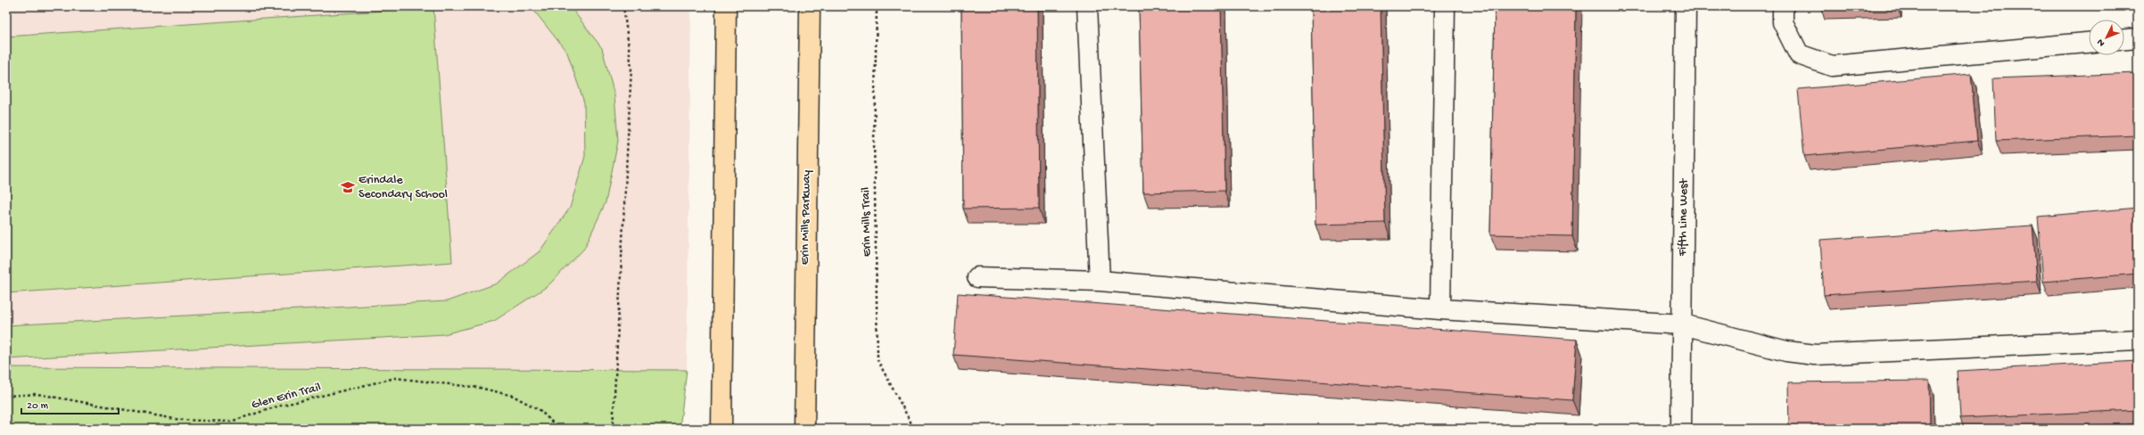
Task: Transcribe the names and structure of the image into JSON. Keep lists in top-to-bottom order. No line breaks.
{"streets":{"main road":["Erin Mills Parkway"],"street":["Fifth Line West"],"path":["Erin Mills Trail","Glen Erin Trail"]},"places":{"school or university":["Erindale Secondary School"]},"scale_bar":"20 m","north":"bottom left"}
